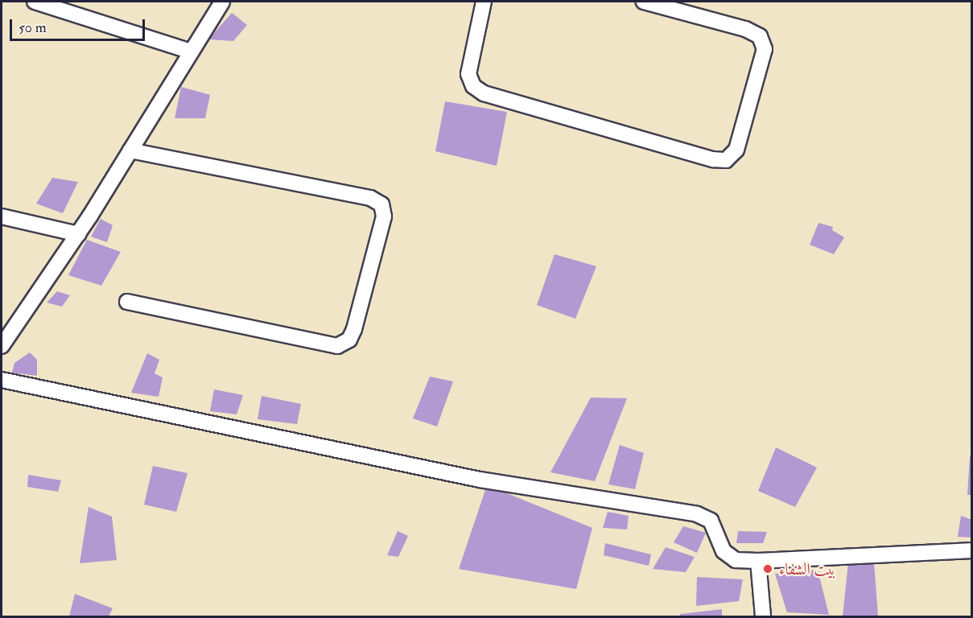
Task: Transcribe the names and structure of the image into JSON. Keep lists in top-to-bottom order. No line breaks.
{"places":["بيت الشفاء"],"scale_bar":"50 m"}
